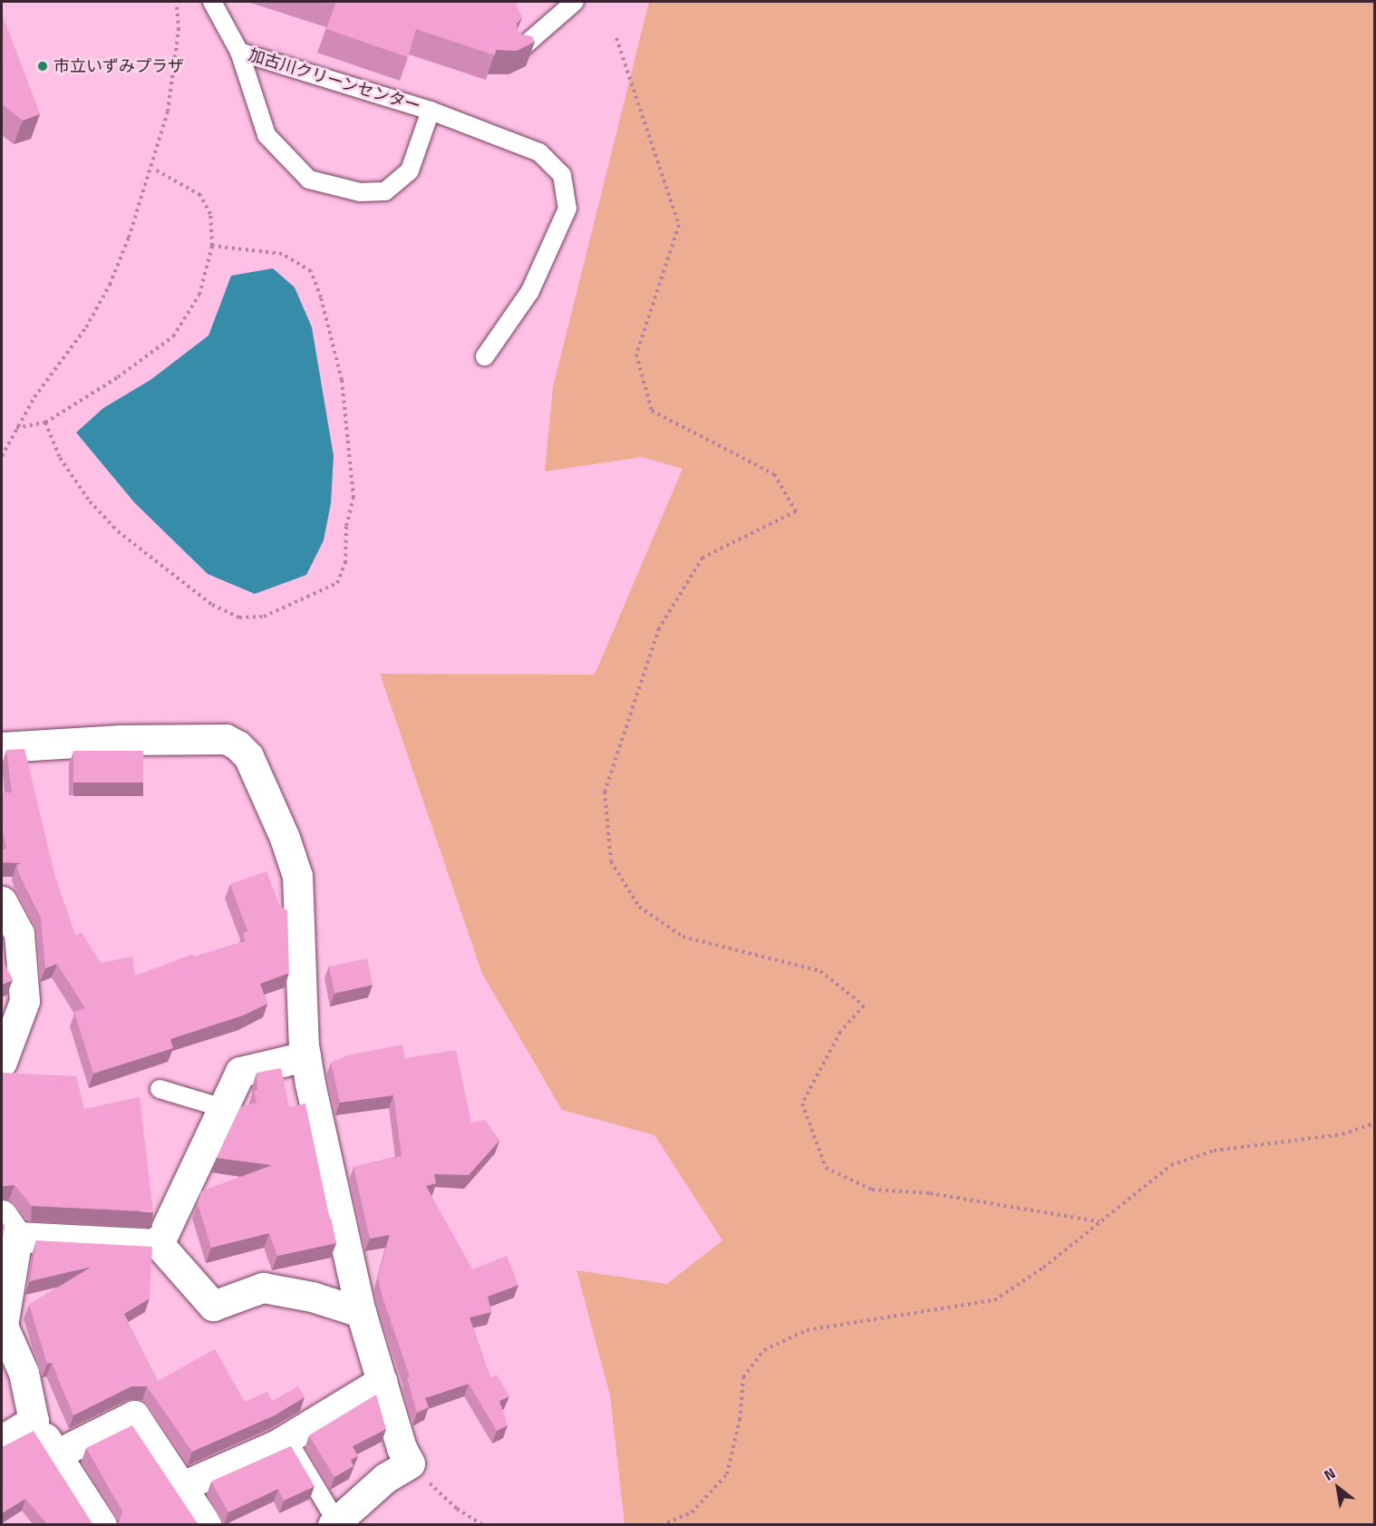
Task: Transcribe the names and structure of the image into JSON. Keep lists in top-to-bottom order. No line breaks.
{"streets":{"lane":["加古川クリーンセンター"]},"places":["市立いずみプラザ"],"north":"top left"}
